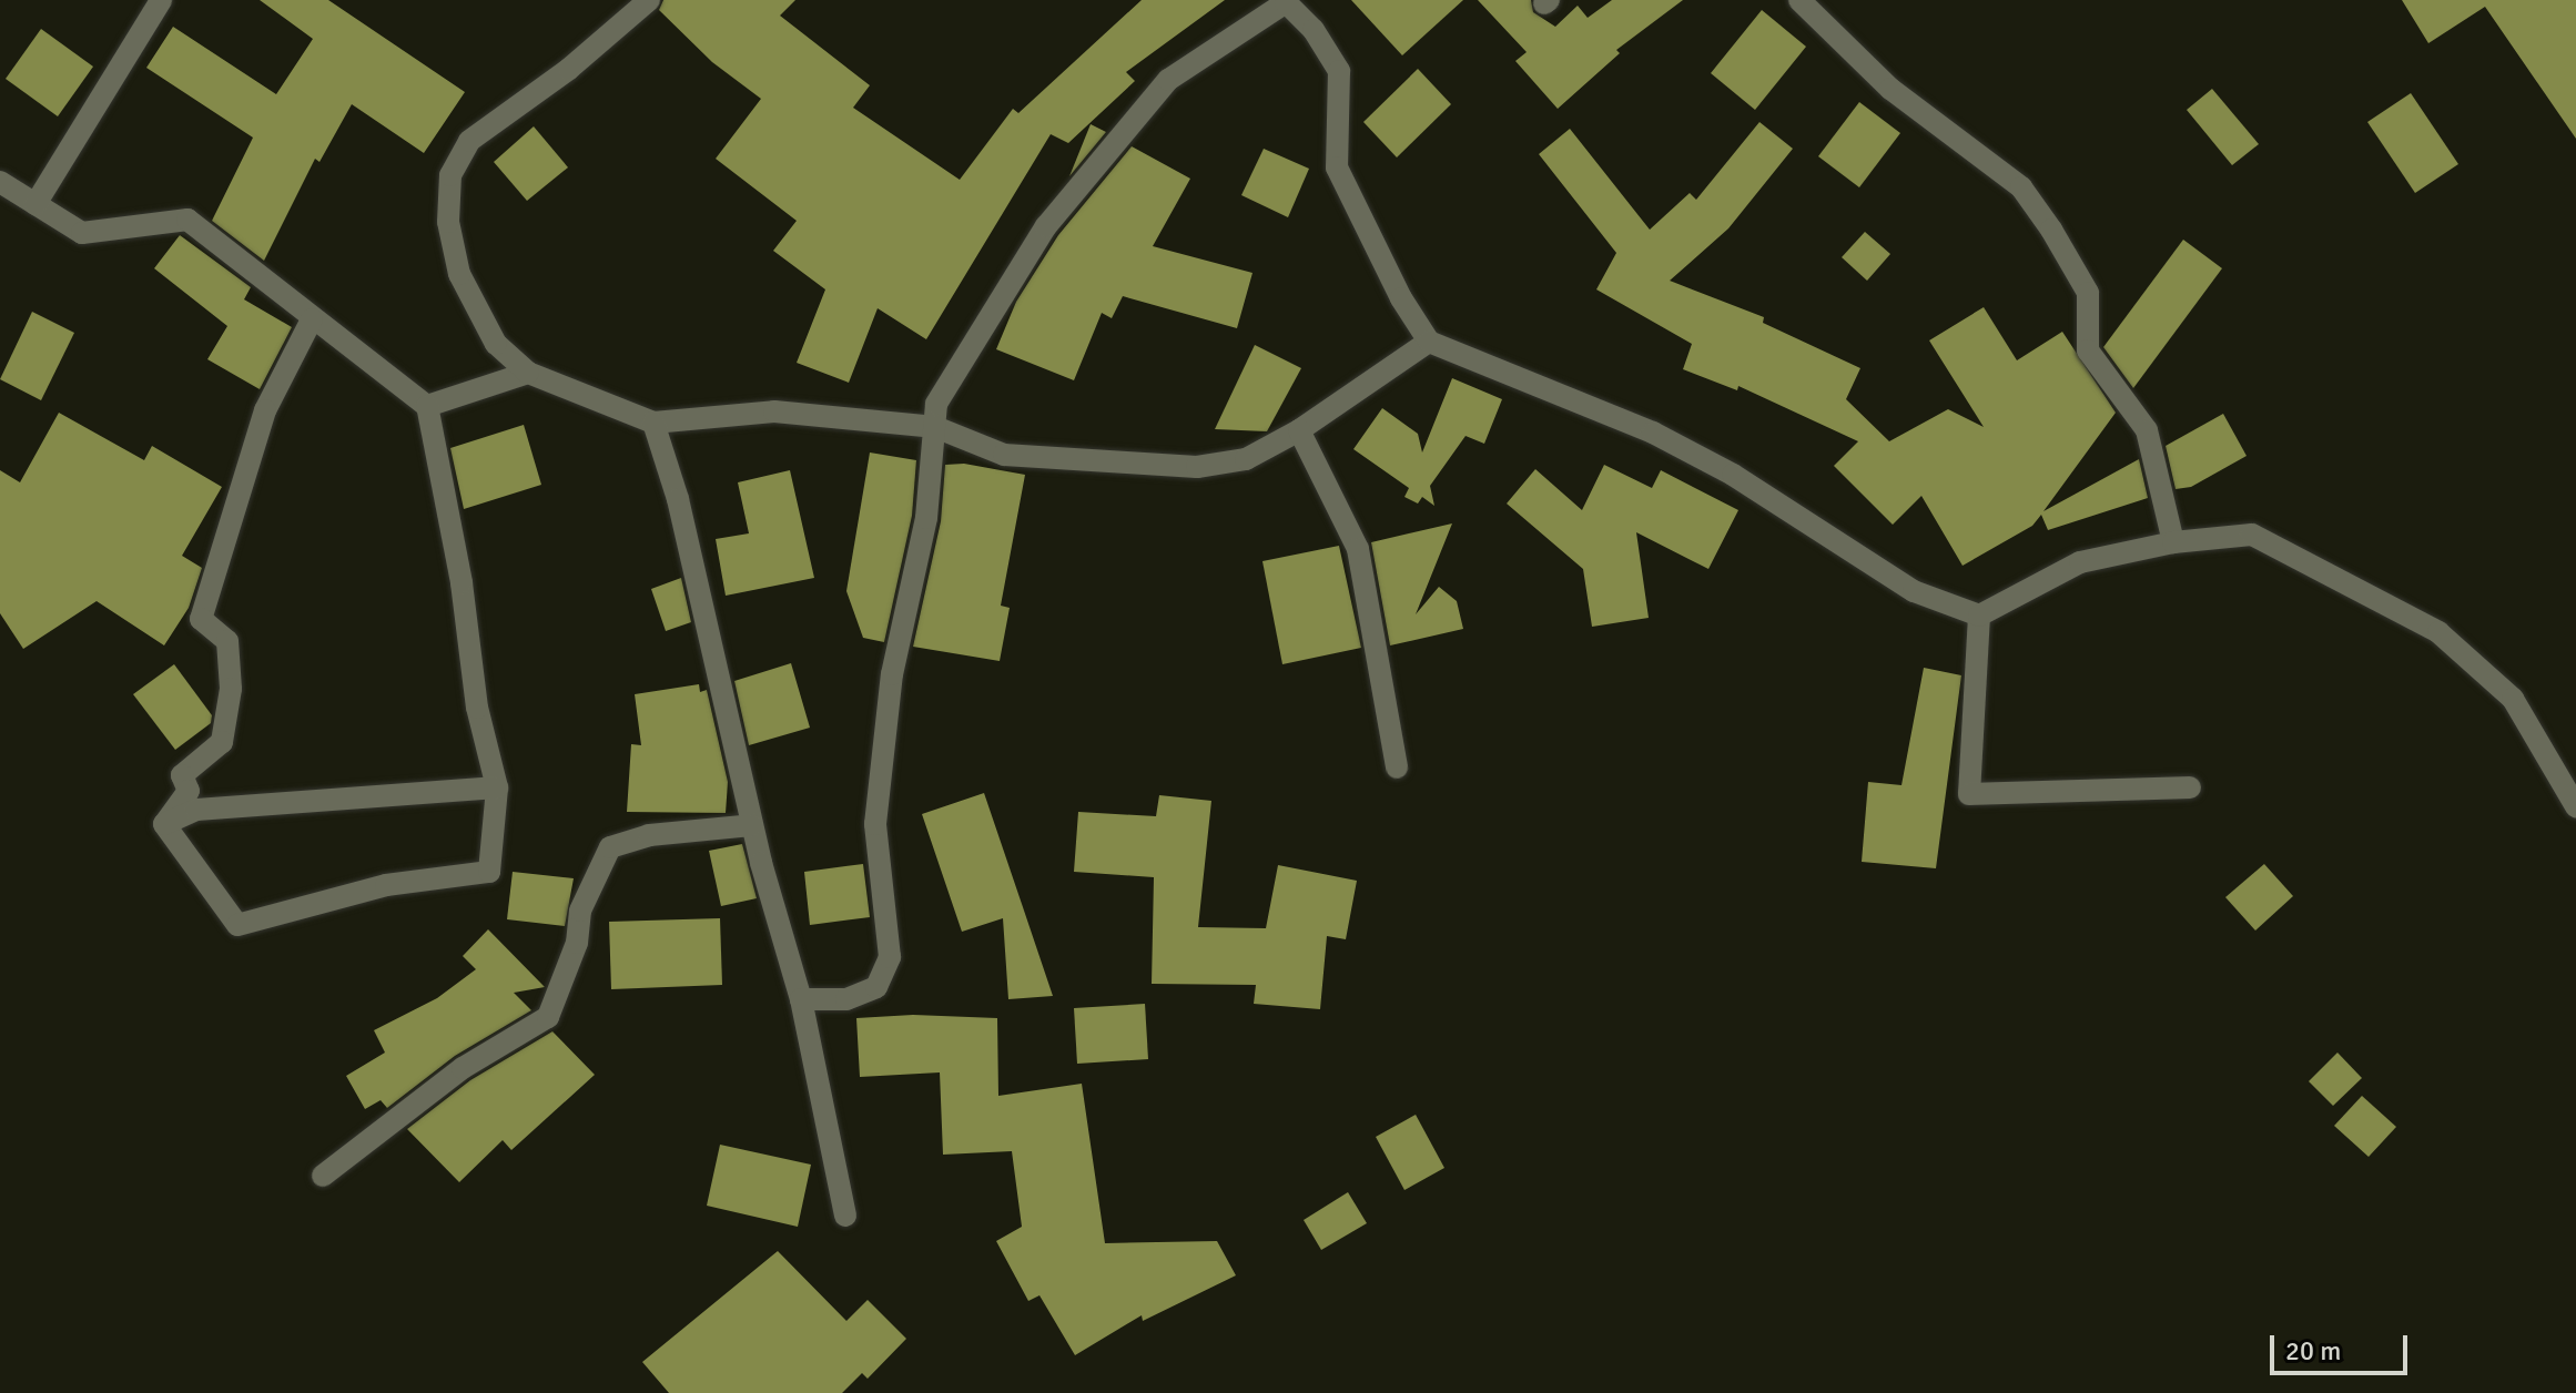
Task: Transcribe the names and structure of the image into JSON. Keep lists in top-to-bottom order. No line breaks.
{"scale_bar":"20 m"}
